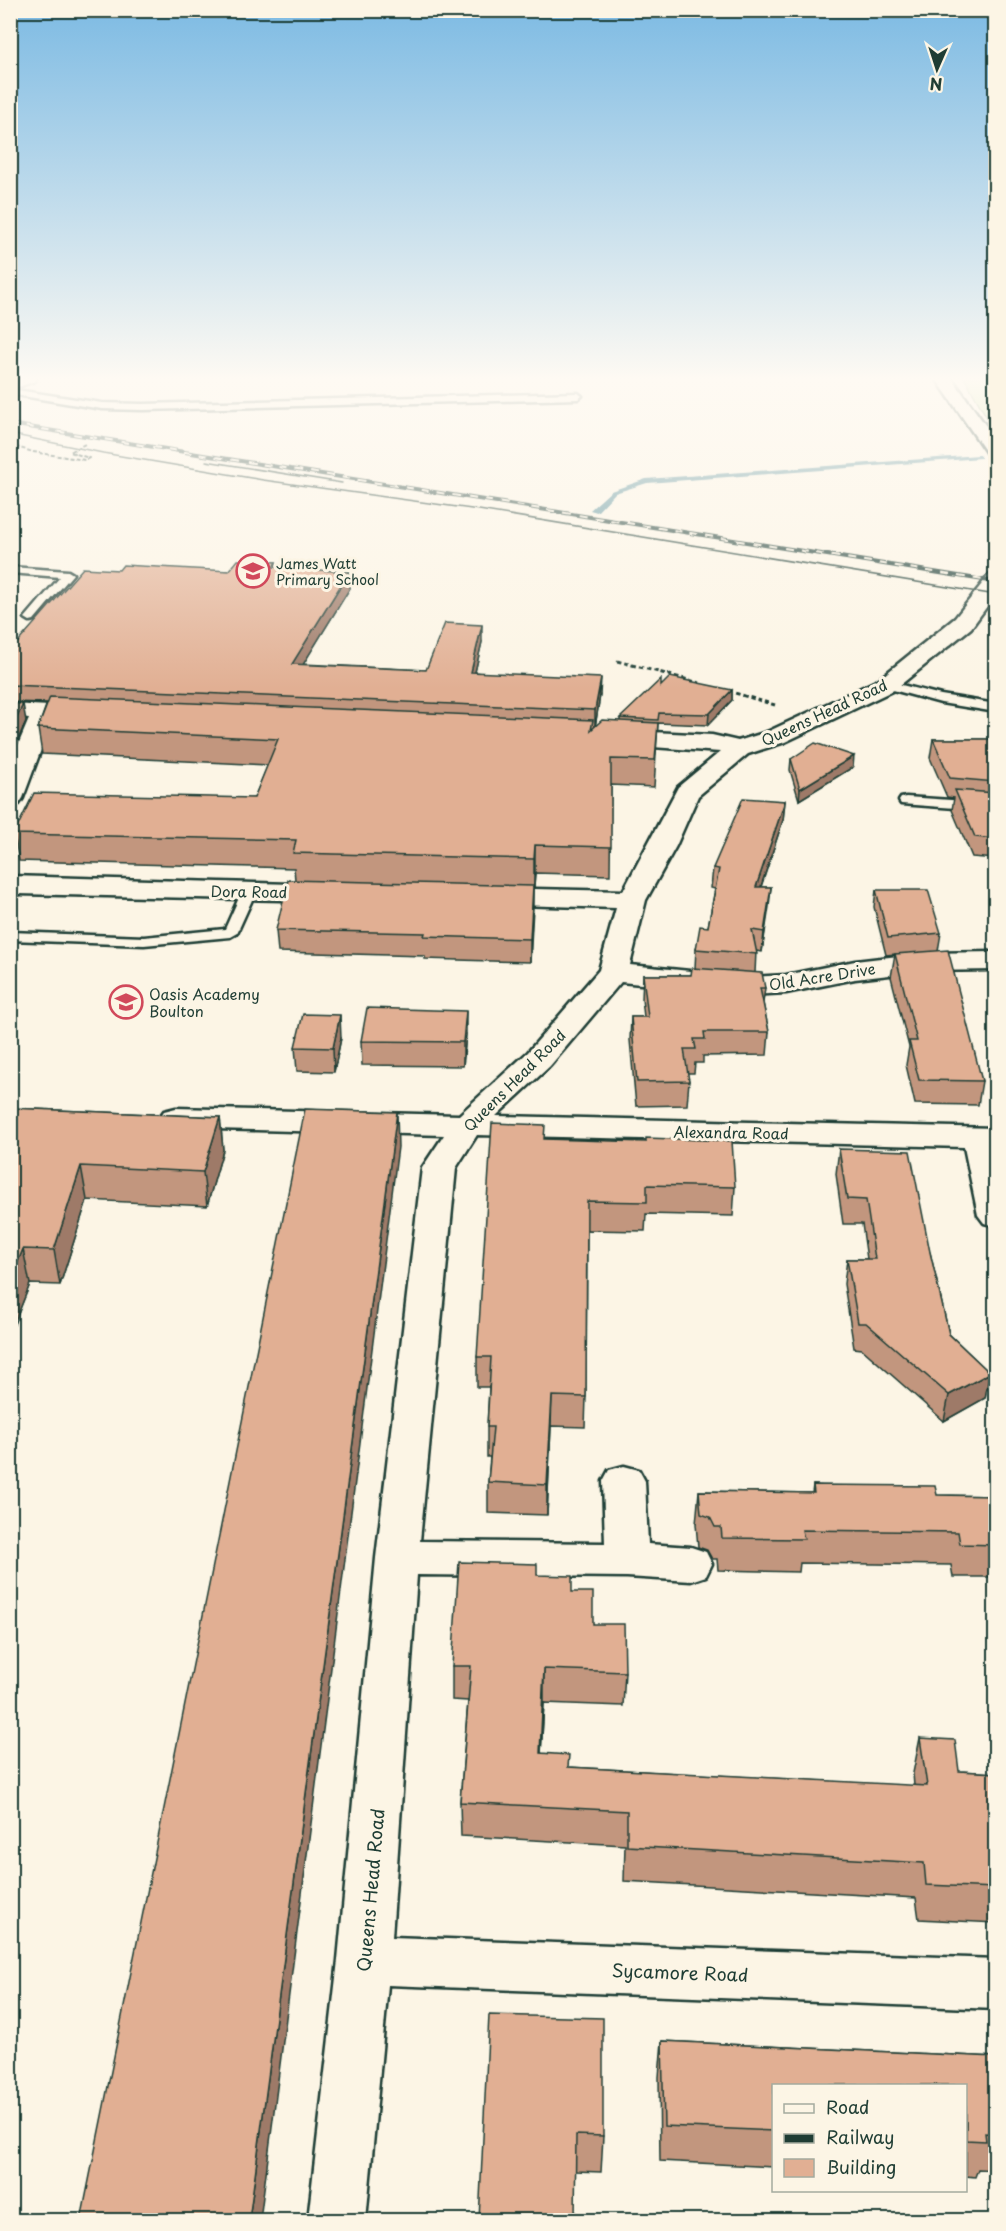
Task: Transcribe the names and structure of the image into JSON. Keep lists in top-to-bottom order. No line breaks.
{"streets":{"street":["Queens Head Road","Dora Road","Old Acre Drive","Alexandra Road","Sycamore Road"]},"crossings":[["Queens Head Road","Old Acre Drive"],["Queens Head Road","Alexandra Road"],["Queens Head Road","Sycamore Road"]],"places":{"school or university":["James Watt Primary School","Oasis Academy Boulton"]},"legend":["Road","Railway","Building"],"north":"bottom"}
